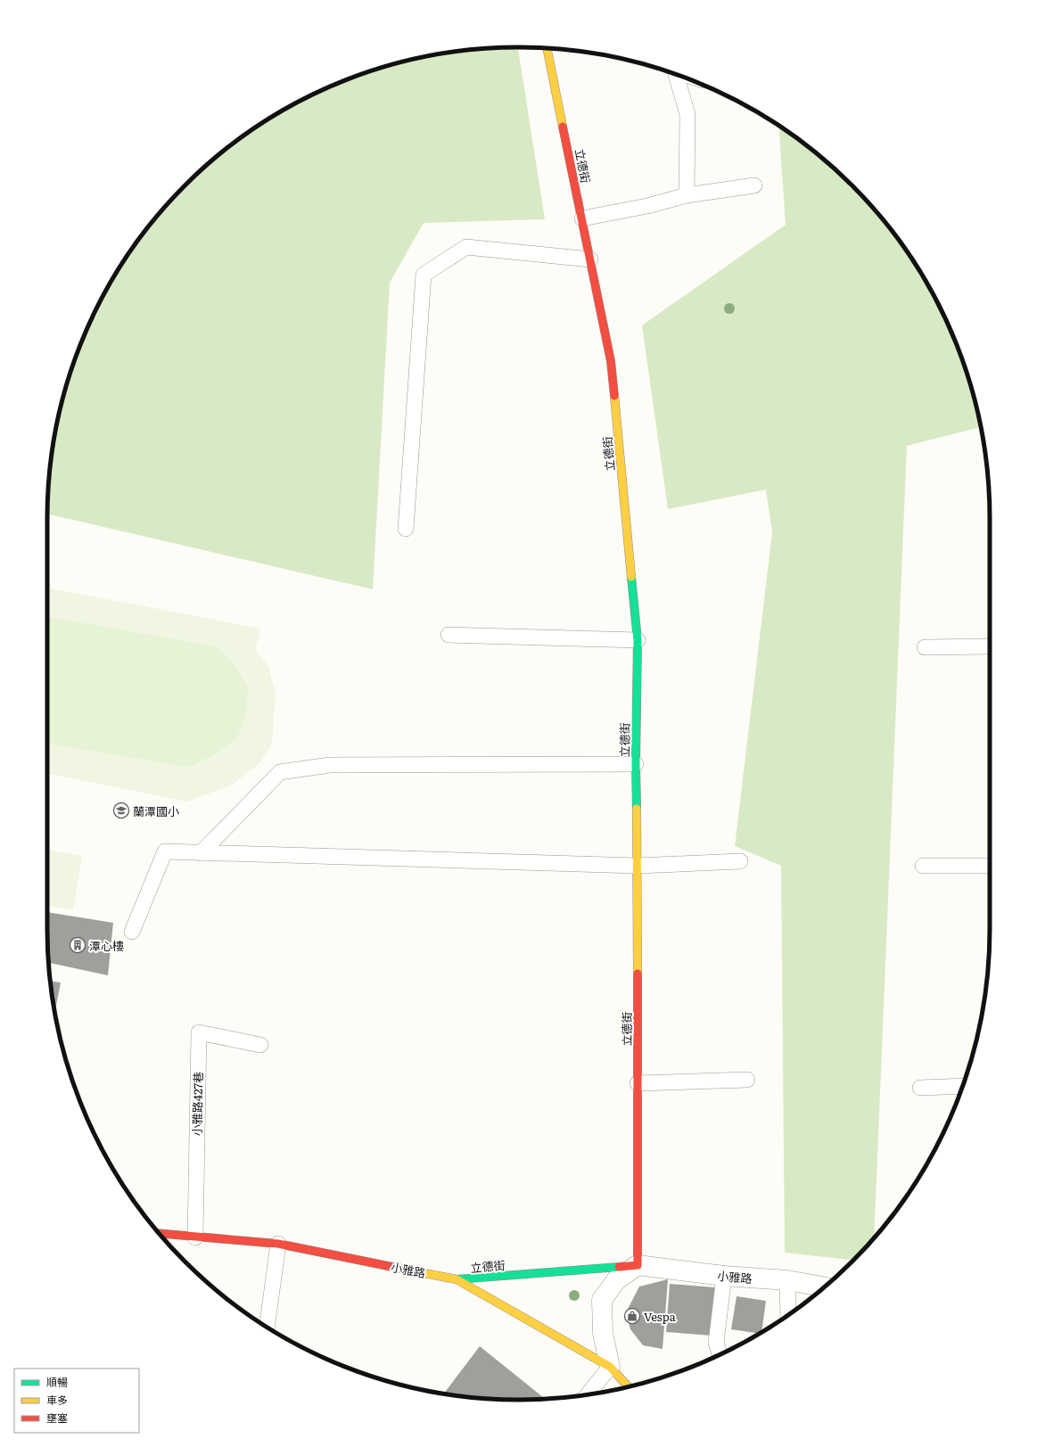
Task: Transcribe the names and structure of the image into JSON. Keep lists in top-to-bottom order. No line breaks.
{"streets":{"street":["立德街","小雅路"],"lane":["小雅路427巷"]},"crossings":[["立德街","小雅路"],["小雅路427巷","小雅路"]],"places":{"school or university":["蘭潭國小"],"building":["潭心樓"],"shop":["Vespa"]},"legend":["順暢","車多","壅塞"]}
